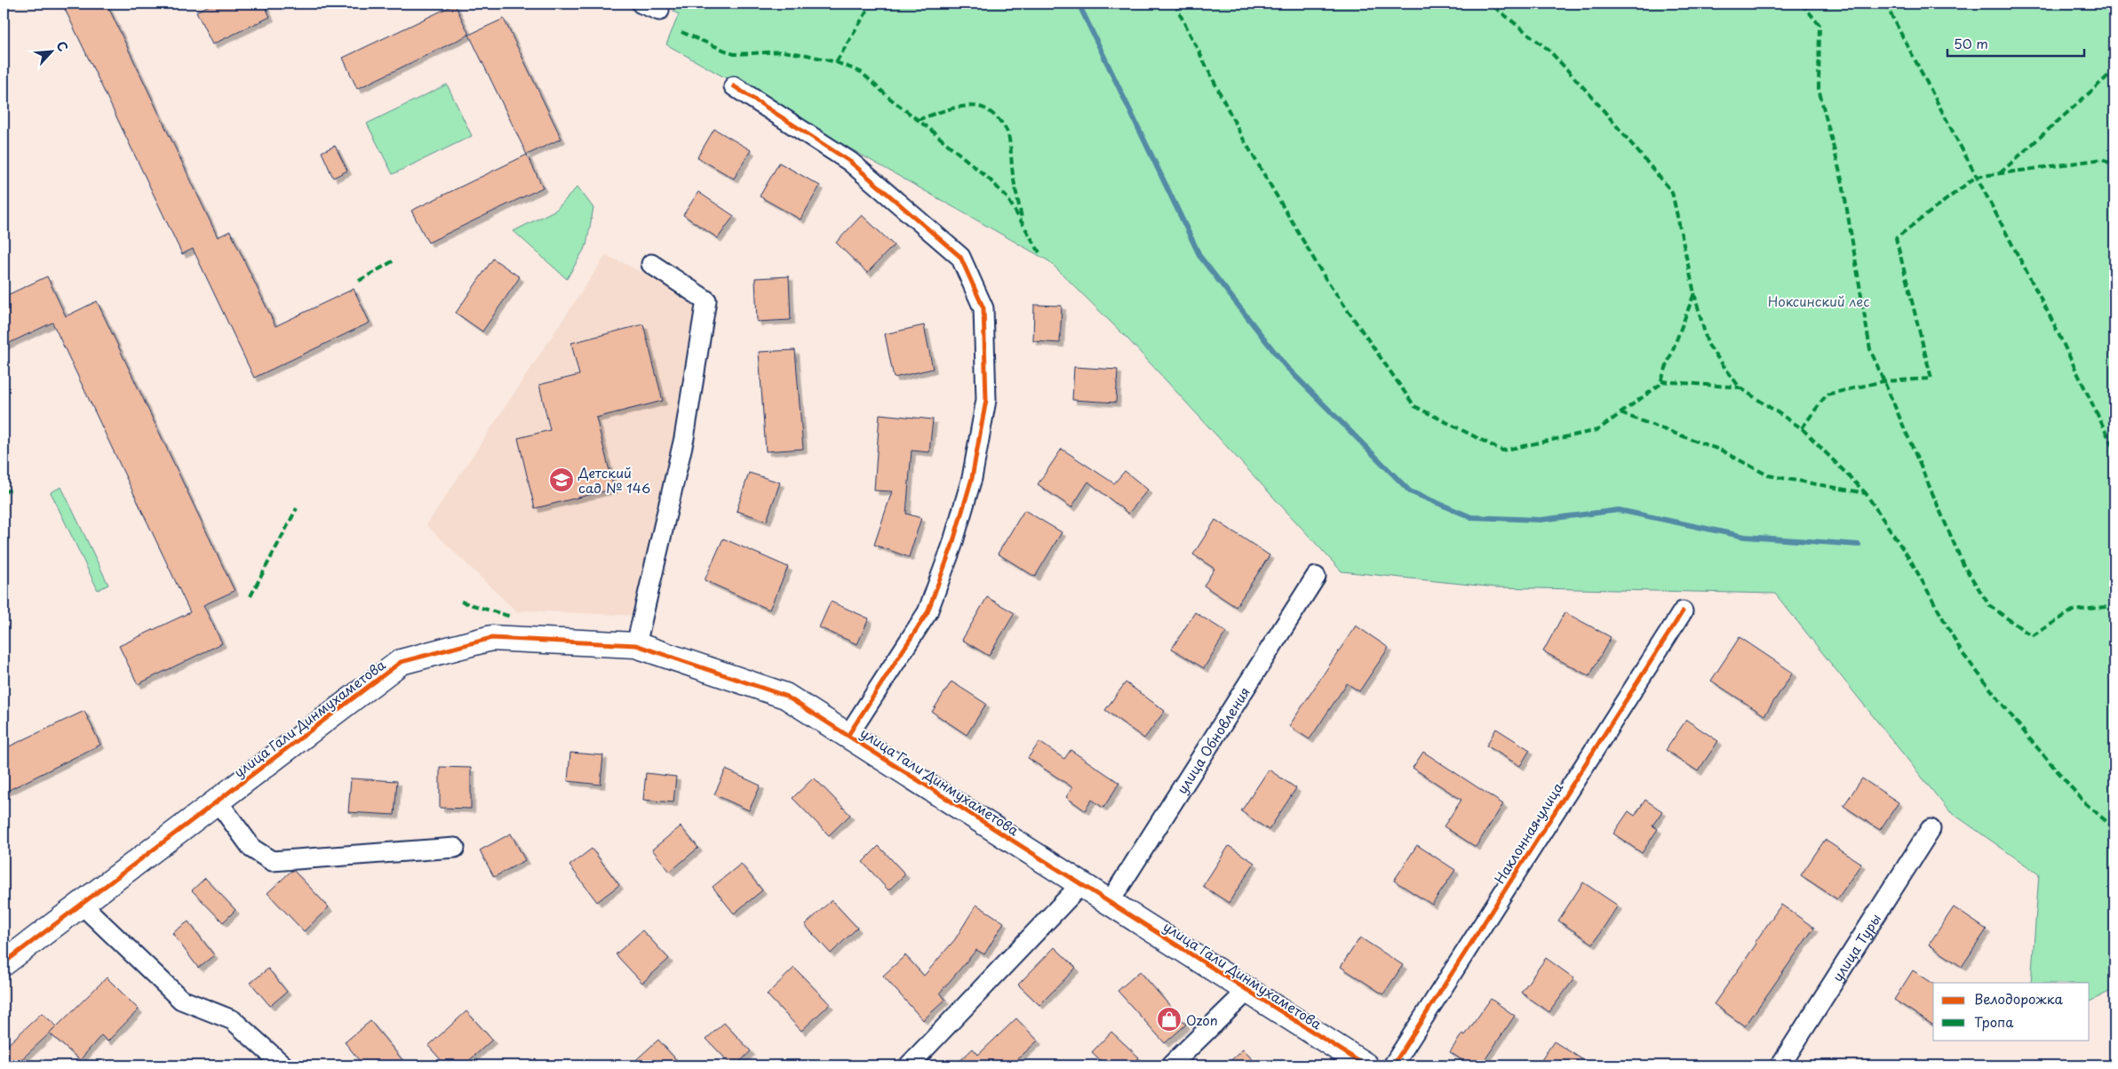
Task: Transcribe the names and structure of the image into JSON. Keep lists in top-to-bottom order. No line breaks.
{"streets":{"street":["улица Гали Динмухаметова","улица Обновления","Наклонная улица","улица Туры"]},"crossings":[["улица Гали Динмухаметова","улица Обновления"]],"parks":["Ноксинский лес"],"places":{"school or university":["Детский сад № 146"],"shop":["Ozon"]},"legend":["Велодорожка","Тропа"],"scale_bar":"50 m","north":"top right"}
